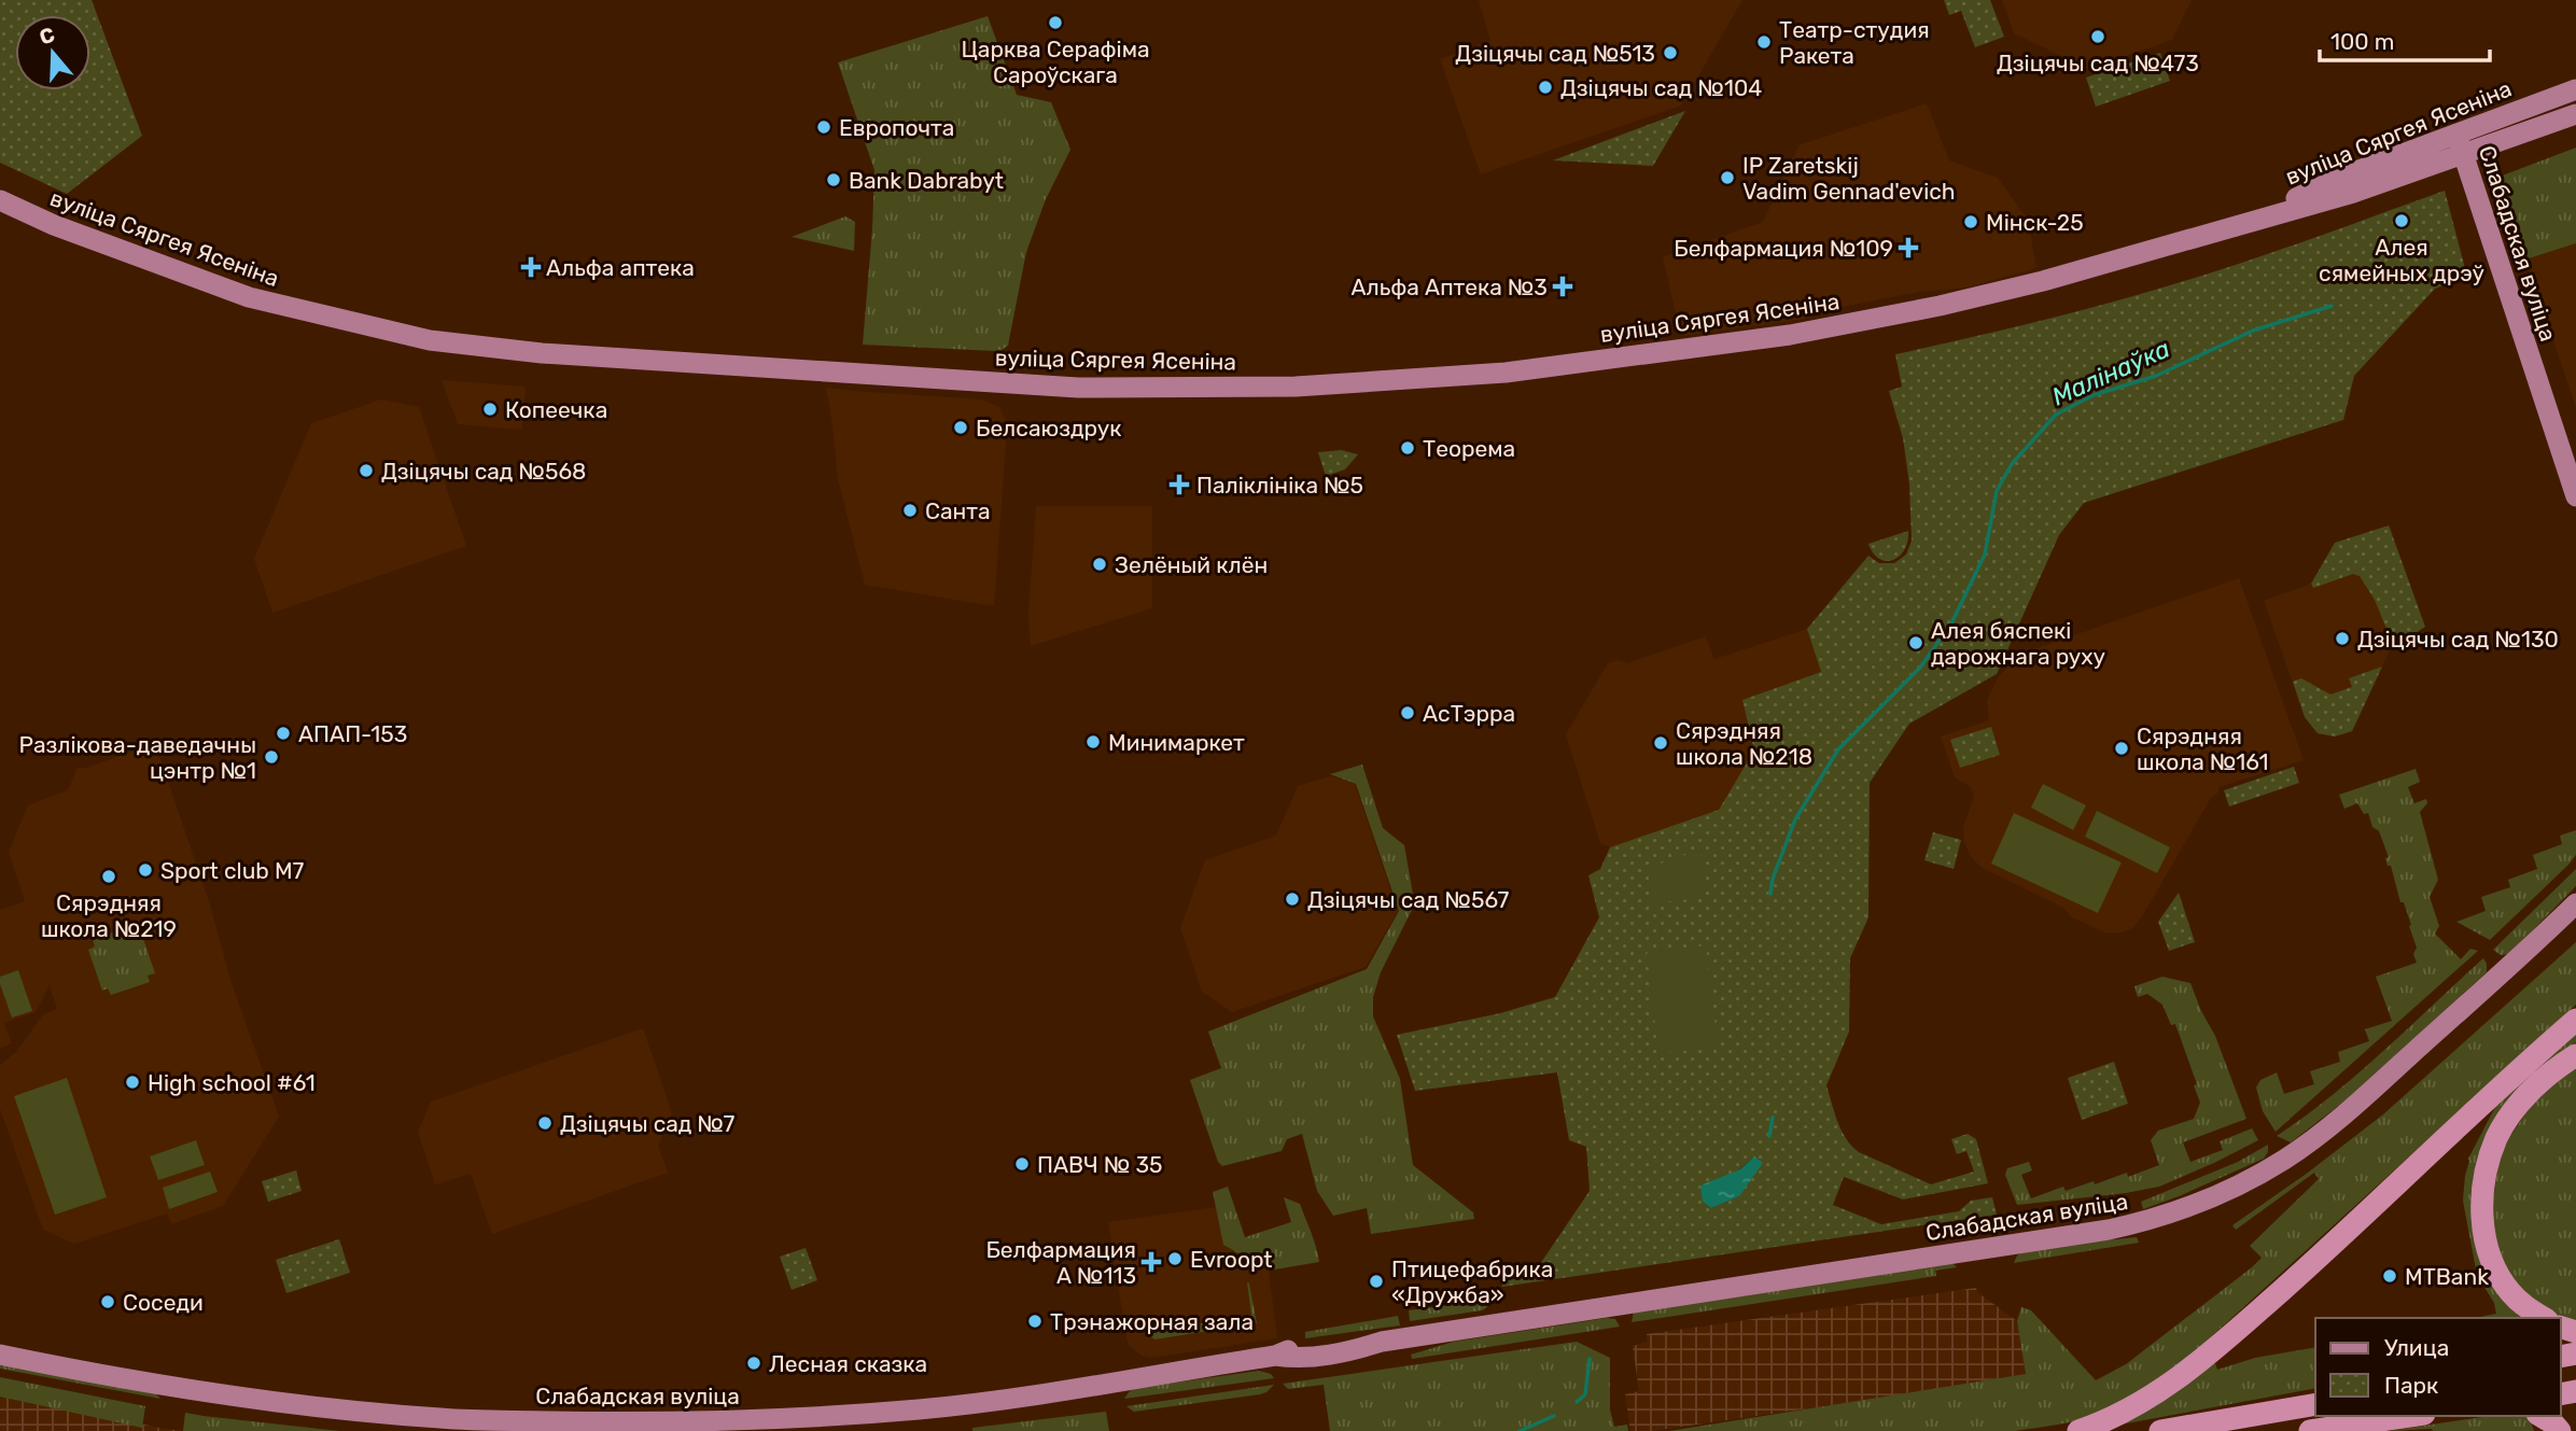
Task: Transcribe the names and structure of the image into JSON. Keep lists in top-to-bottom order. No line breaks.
{"streets":{"main road":["вуліца Сяргея Ясеніна","Слабадская вуліца"]},"crossings":[["вуліца Сяргея Ясеніна","Слабадская вуліца"]],"water":["Малінаўка"],"places":{"other":["Царква Серафіма Сароўскага","Дзіцячы сад №473","Театр-студия Ракета","Дзіцячы сад №513","Дзіцячы сад №104","Европочта","IP Zaretskij Vadim Gennad'evich","Bank Dabrabyt","Алея сямейных дрэў","Мінск-25","Копеечка","Белсаюздрук","Теорема","Дзіцячы сад №568","Санта","Зелёный клён","Дзіцячы сад №130","Алея бяспекі дарожнага руху","АсТэрра","АПАП-153","Минимаркет","Сярэдняя школа №218","Сярэдняя школа №161","Разлікова-даведачны цэнтр №1","Sport club M7","Сярэдняя школа №219","Дзіцячы сад №567","High school #61","Дзіцячы сад №7","ПАВЧ № 35","Evroopt","MTBank","Птицефабрика «Дружба»","Соседи","Трэнажорная зала","Лесная сказка"],"health":["Белфармация №109","Альфа аптека","Альфа Аптека №3","Паліклініка №5","Белфармация А №113"]},"legend":["Улица","Парк"],"scale_bar":"100 m","north":"top"}
